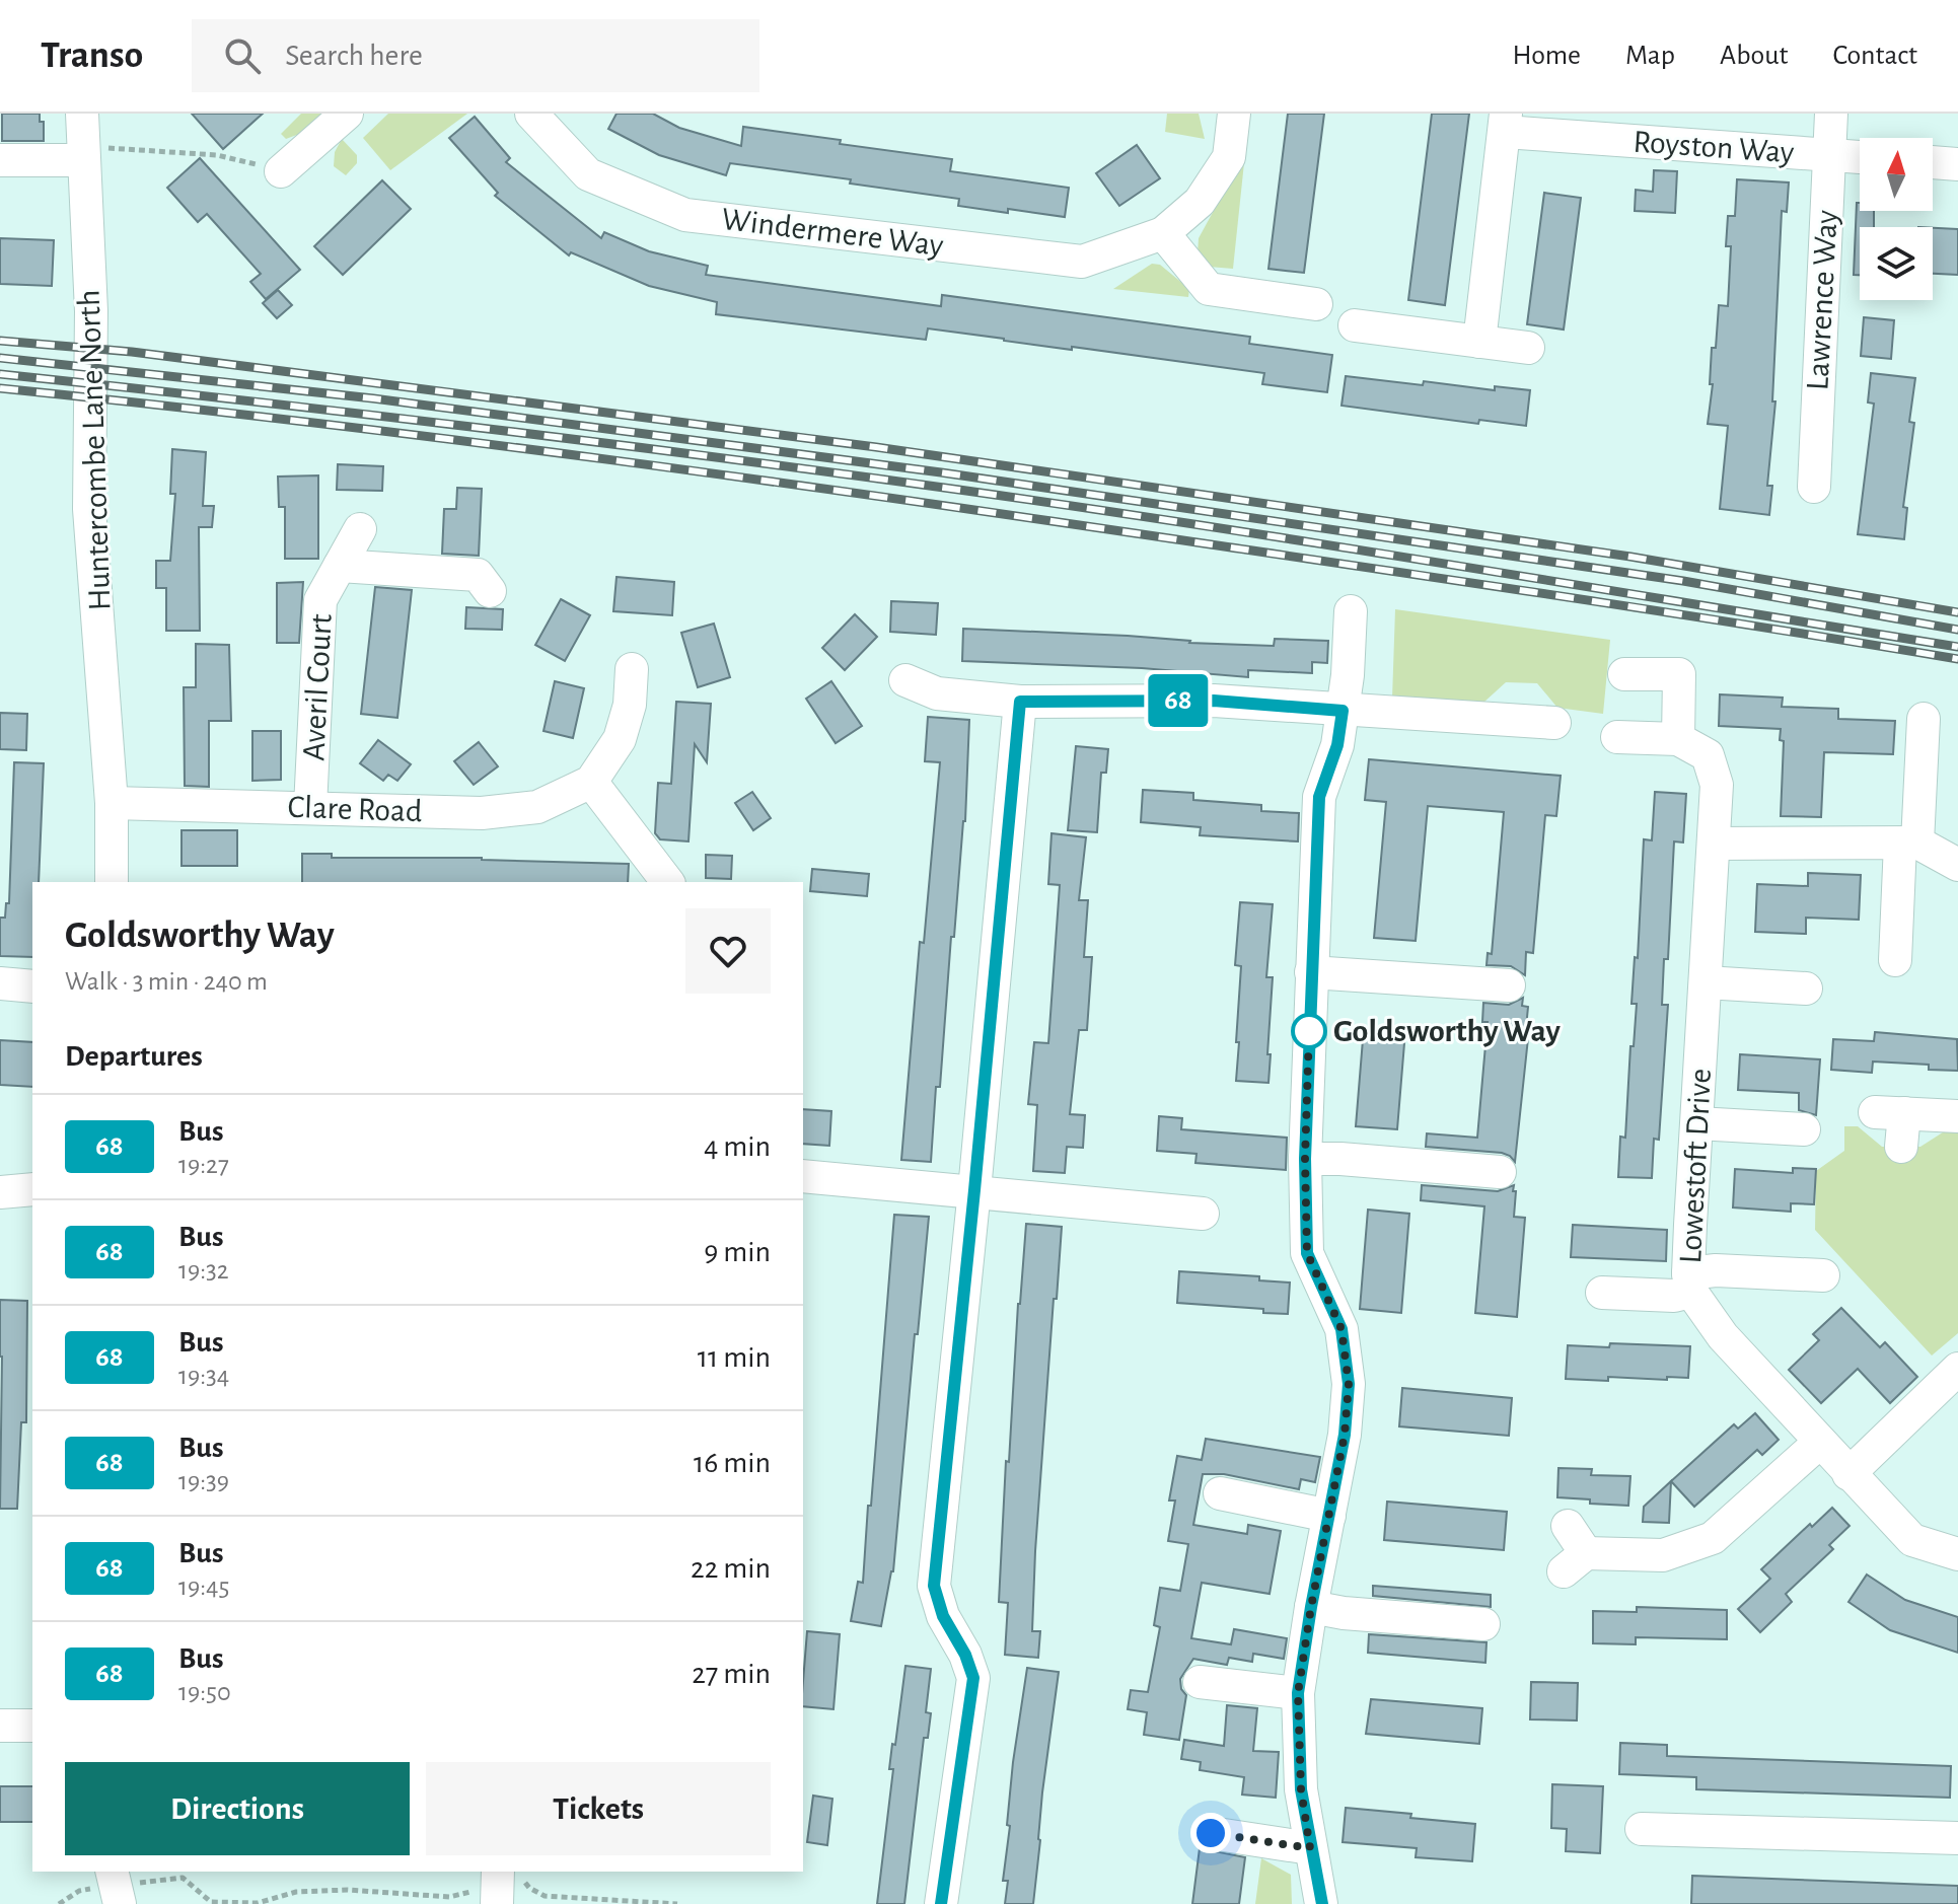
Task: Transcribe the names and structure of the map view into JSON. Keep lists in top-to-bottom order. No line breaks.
{"streets":{"street":["Royston Way","Windermere Way","Lawrence Way","Huntercombe Lane North","Averil Court","Clare Road","Lowestoft Drive"]},"crossings":[["Royston Way","Lawrence Way"],["Huntercombe Lane North","Clare Road"],["Averil Court","Clare Road"]],"places":["Goldsworthy Way"],"lines":["bus line 68"],"north":"top","page":{"header":"Transo","search":"Search here","nav":["Home","Map","About","Contact"],"on_map":"68","heading":[["Goldsworthy Way","Walk · 3 min · 240 m"],"Departures"],"list":[{"mark":"68","name":"Bus","note":"19:27","value":"4 min"},{"mark":"68","name":"Bus","note":"19:32","value":"9 min"},{"mark":"68","name":"Bus","note":"19:34","value":"11 min"},{"mark":"68","name":"Bus","note":"19:39","value":"16 min"},{"mark":"68","name":"Bus","note":"19:45","value":"22 min"},{"mark":"68","name":"Bus","note":"19:50","value":"27 min"}],"buttons":["Directions","Tickets"]}}
